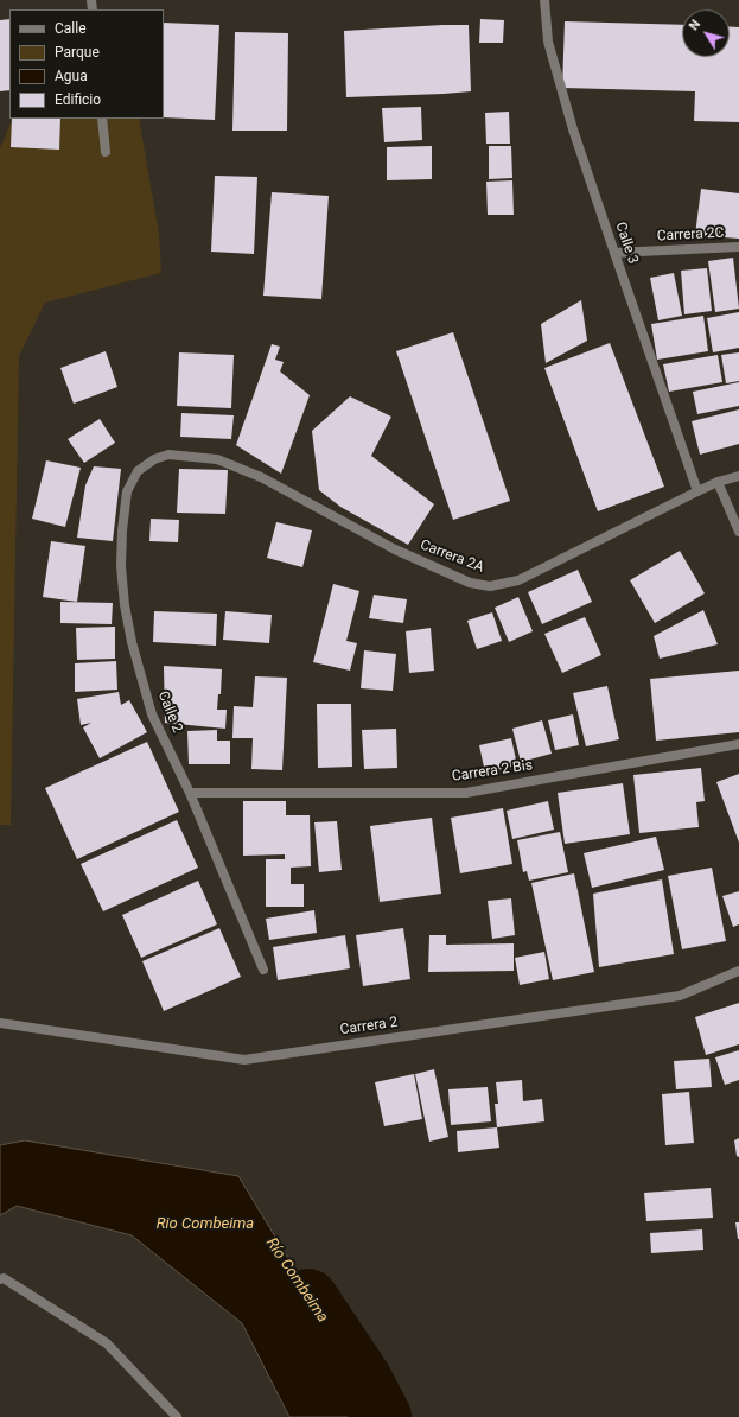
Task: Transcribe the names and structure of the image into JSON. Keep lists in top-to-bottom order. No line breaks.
{"streets":{"street":["Carrera 2C","Calle 3","Carrera 2A","Calle 2","Carrera 2 Bis","Carrera 2"]},"crossings":[["Carrera 2C","Calle 3"],["Calle 3","Carrera 2A"],["Carrera 2A","Calle 2"],["Calle 2","Carrera 2 Bis"]],"water":["Rio Combeima","Río Combeima"],"legend":["Calle","Parque","Agua","Edificio"],"north":"top left"}
